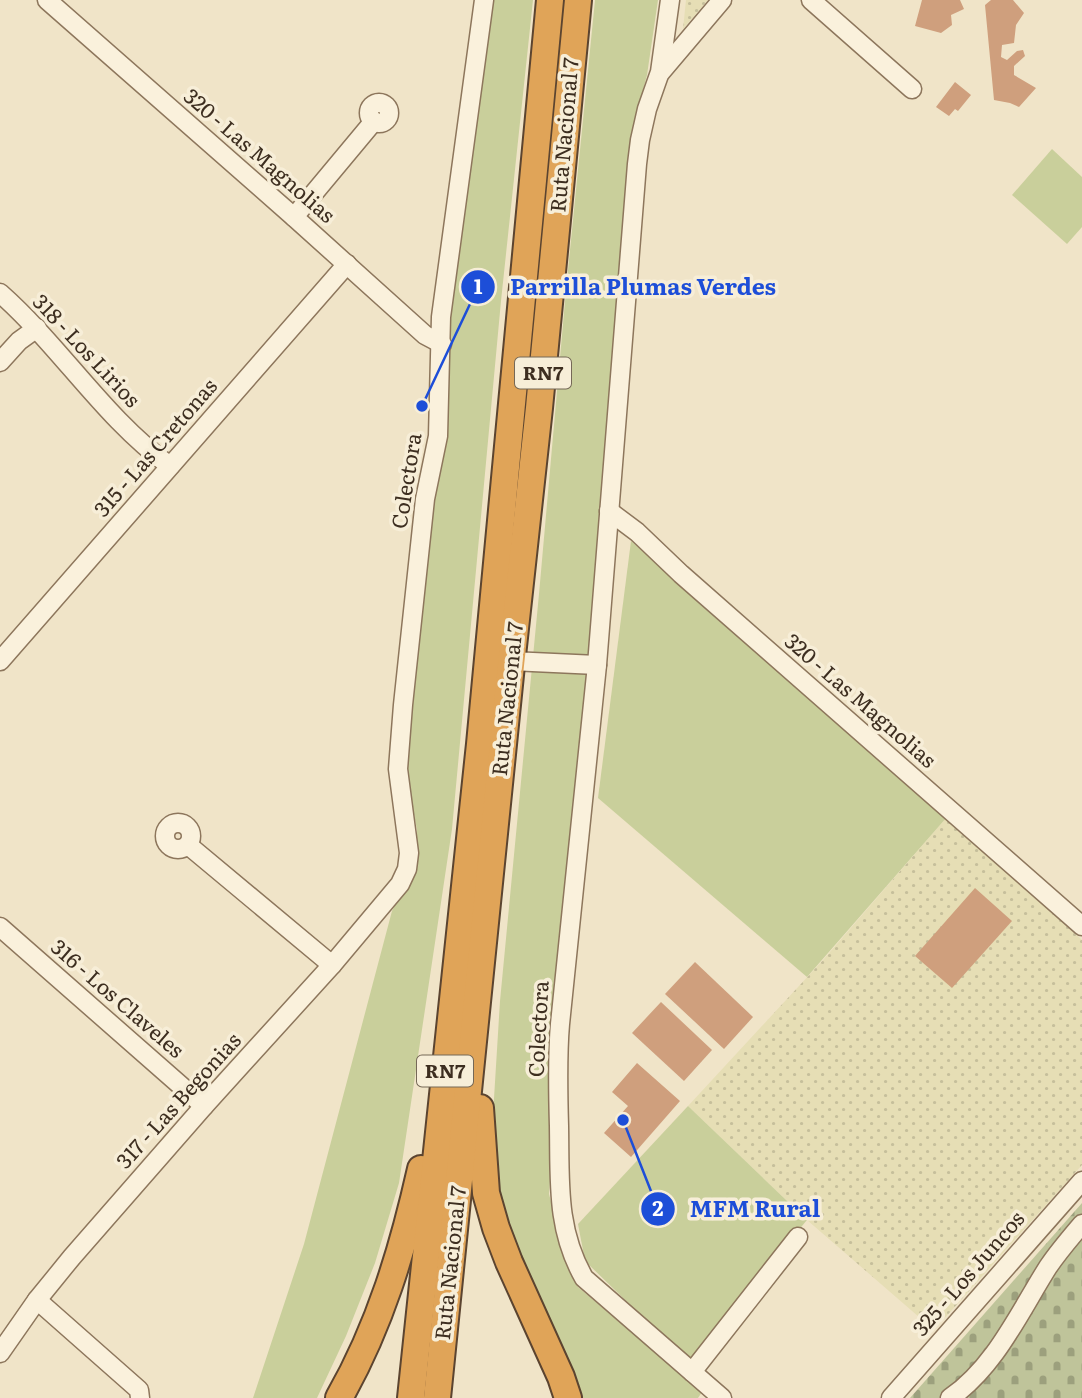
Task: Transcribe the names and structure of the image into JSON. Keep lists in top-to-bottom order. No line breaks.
{"streets":{"highway":["Ruta Nacional 7","RN7"],"street":["320 - Las Magnolias","318 - Los Lirios","315 - Las Cretonas","Colectora","316 - Los Claveles","317 - Las Begonias","325 - Los Juncos"]},"crossings":[["320 - Las Magnolias","315 - Las Cretonas"],["320 - Las Magnolias","Colectora"],["318 - Los Lirios","315 - Las Cretonas"],["Colectora","317 - Las Begonias"],["316 - Los Claveles","317 - Las Begonias"]],"places":["Parrilla Plumas Verdes","MFM Rural"]}
